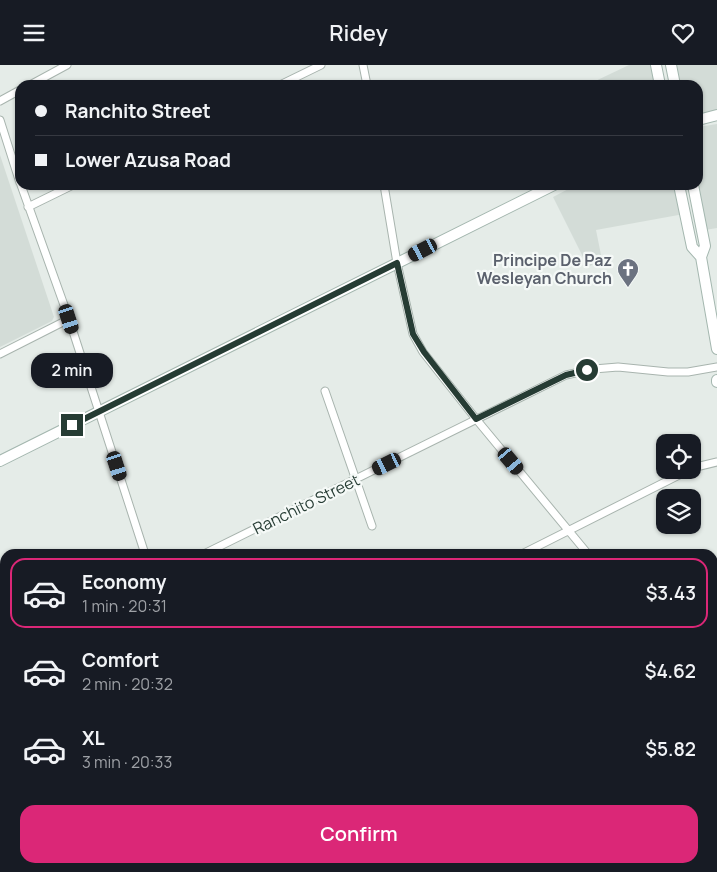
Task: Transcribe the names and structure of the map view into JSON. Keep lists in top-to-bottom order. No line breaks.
{"streets":{"street":["Ranchito Street"]},"places":{"church":["Principe De Paz Wesleyan Church"]},"page":{"header":"Ridey","banner":["Ranchito Street","Lower Azusa Road"],"bubble":"2 min","list":[{"name":"Economy","note":"1 min · 20:31","value":"$3.43"},{"name":"Comfort","note":"2 min · 20:32","value":"$4.62"},{"name":"XL","note":"3 min · 20:33","value":"$5.82"}],"buttons":"Confirm"}}
